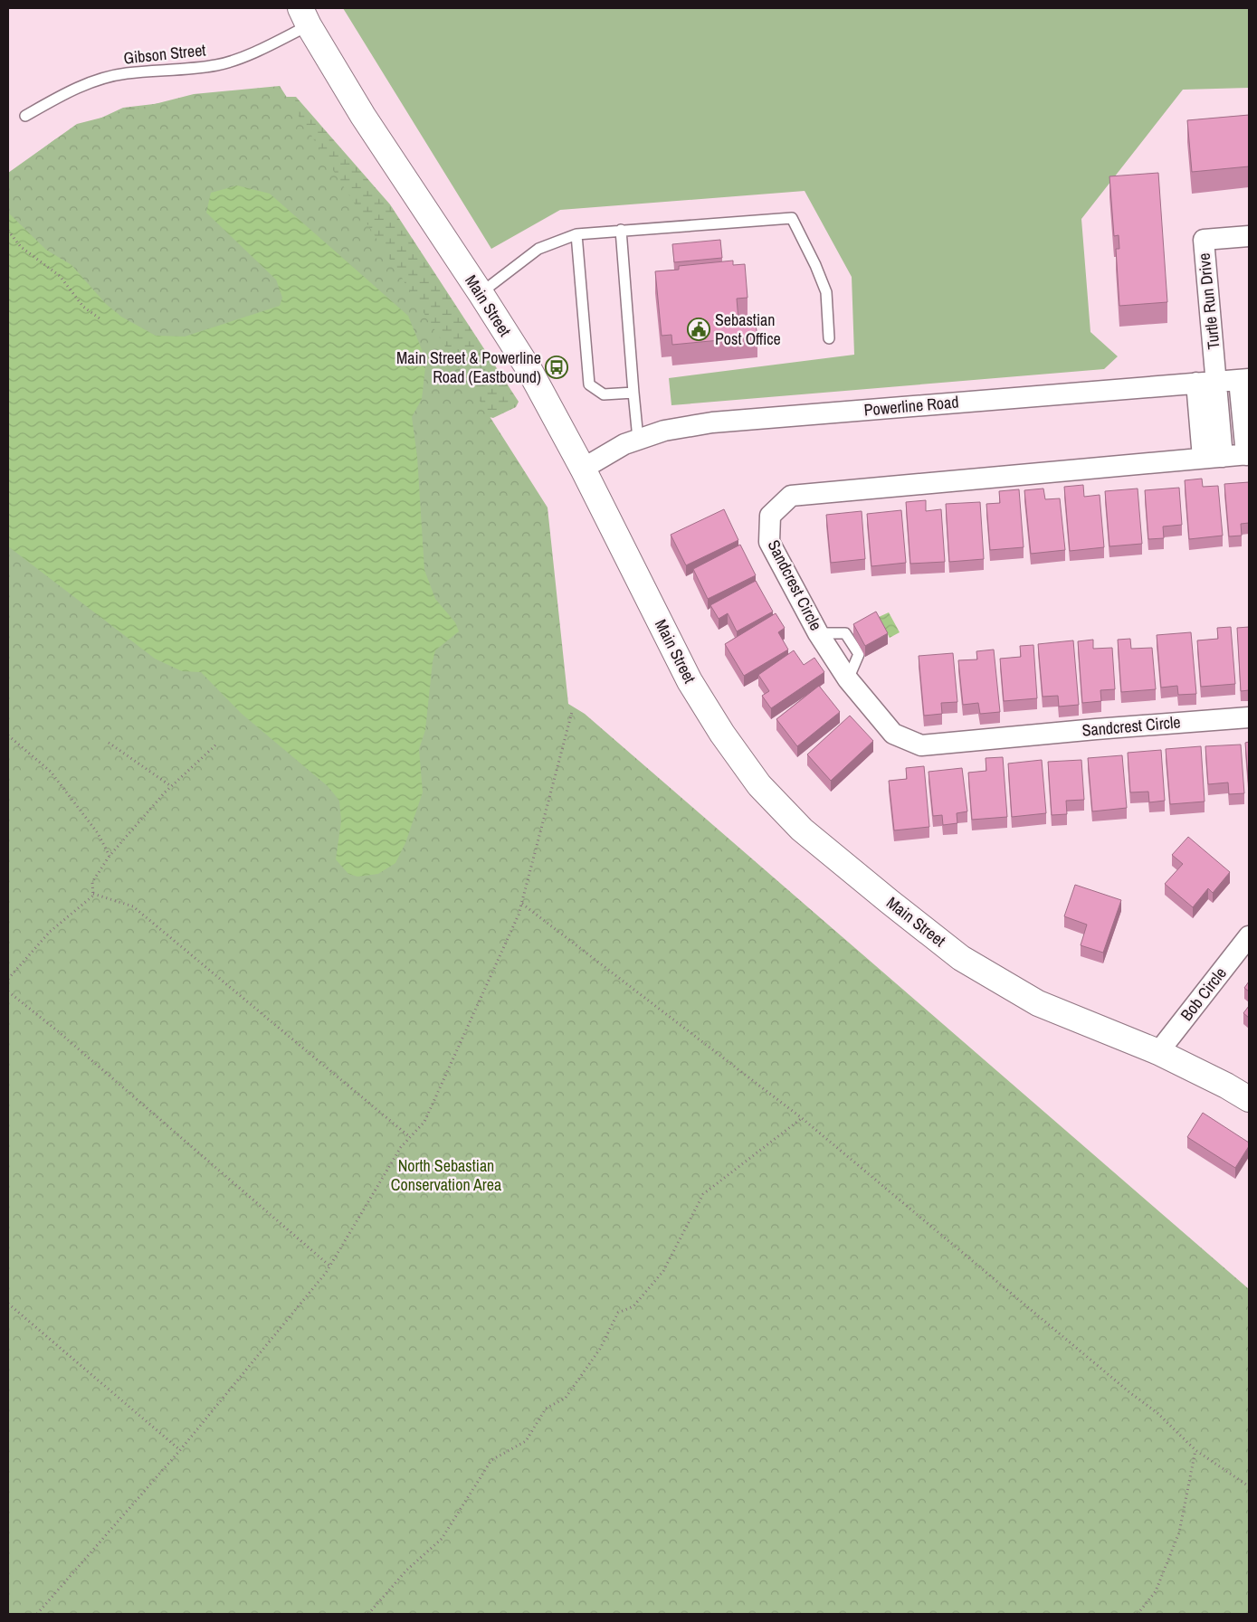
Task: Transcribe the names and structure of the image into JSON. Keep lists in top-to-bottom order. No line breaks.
{"streets":{"street":["Turtle Run Drive","Main Street","Powerline Road","Sandcrest Circle","Bob Circle"],"lane":["Gibson Street"]},"crossings":[["Gibson Street","Main Street"],["Turtle Run Drive","Powerline Road"],["Main Street","Powerline Road"],["Main Street","Bob Circle"]],"parks":["North Sebastian Conservation Area"],"places":{"public building":["Sebastian Post Office"],"bus stop":["Main Street & Powerline Road (Eastbound)"]}}
